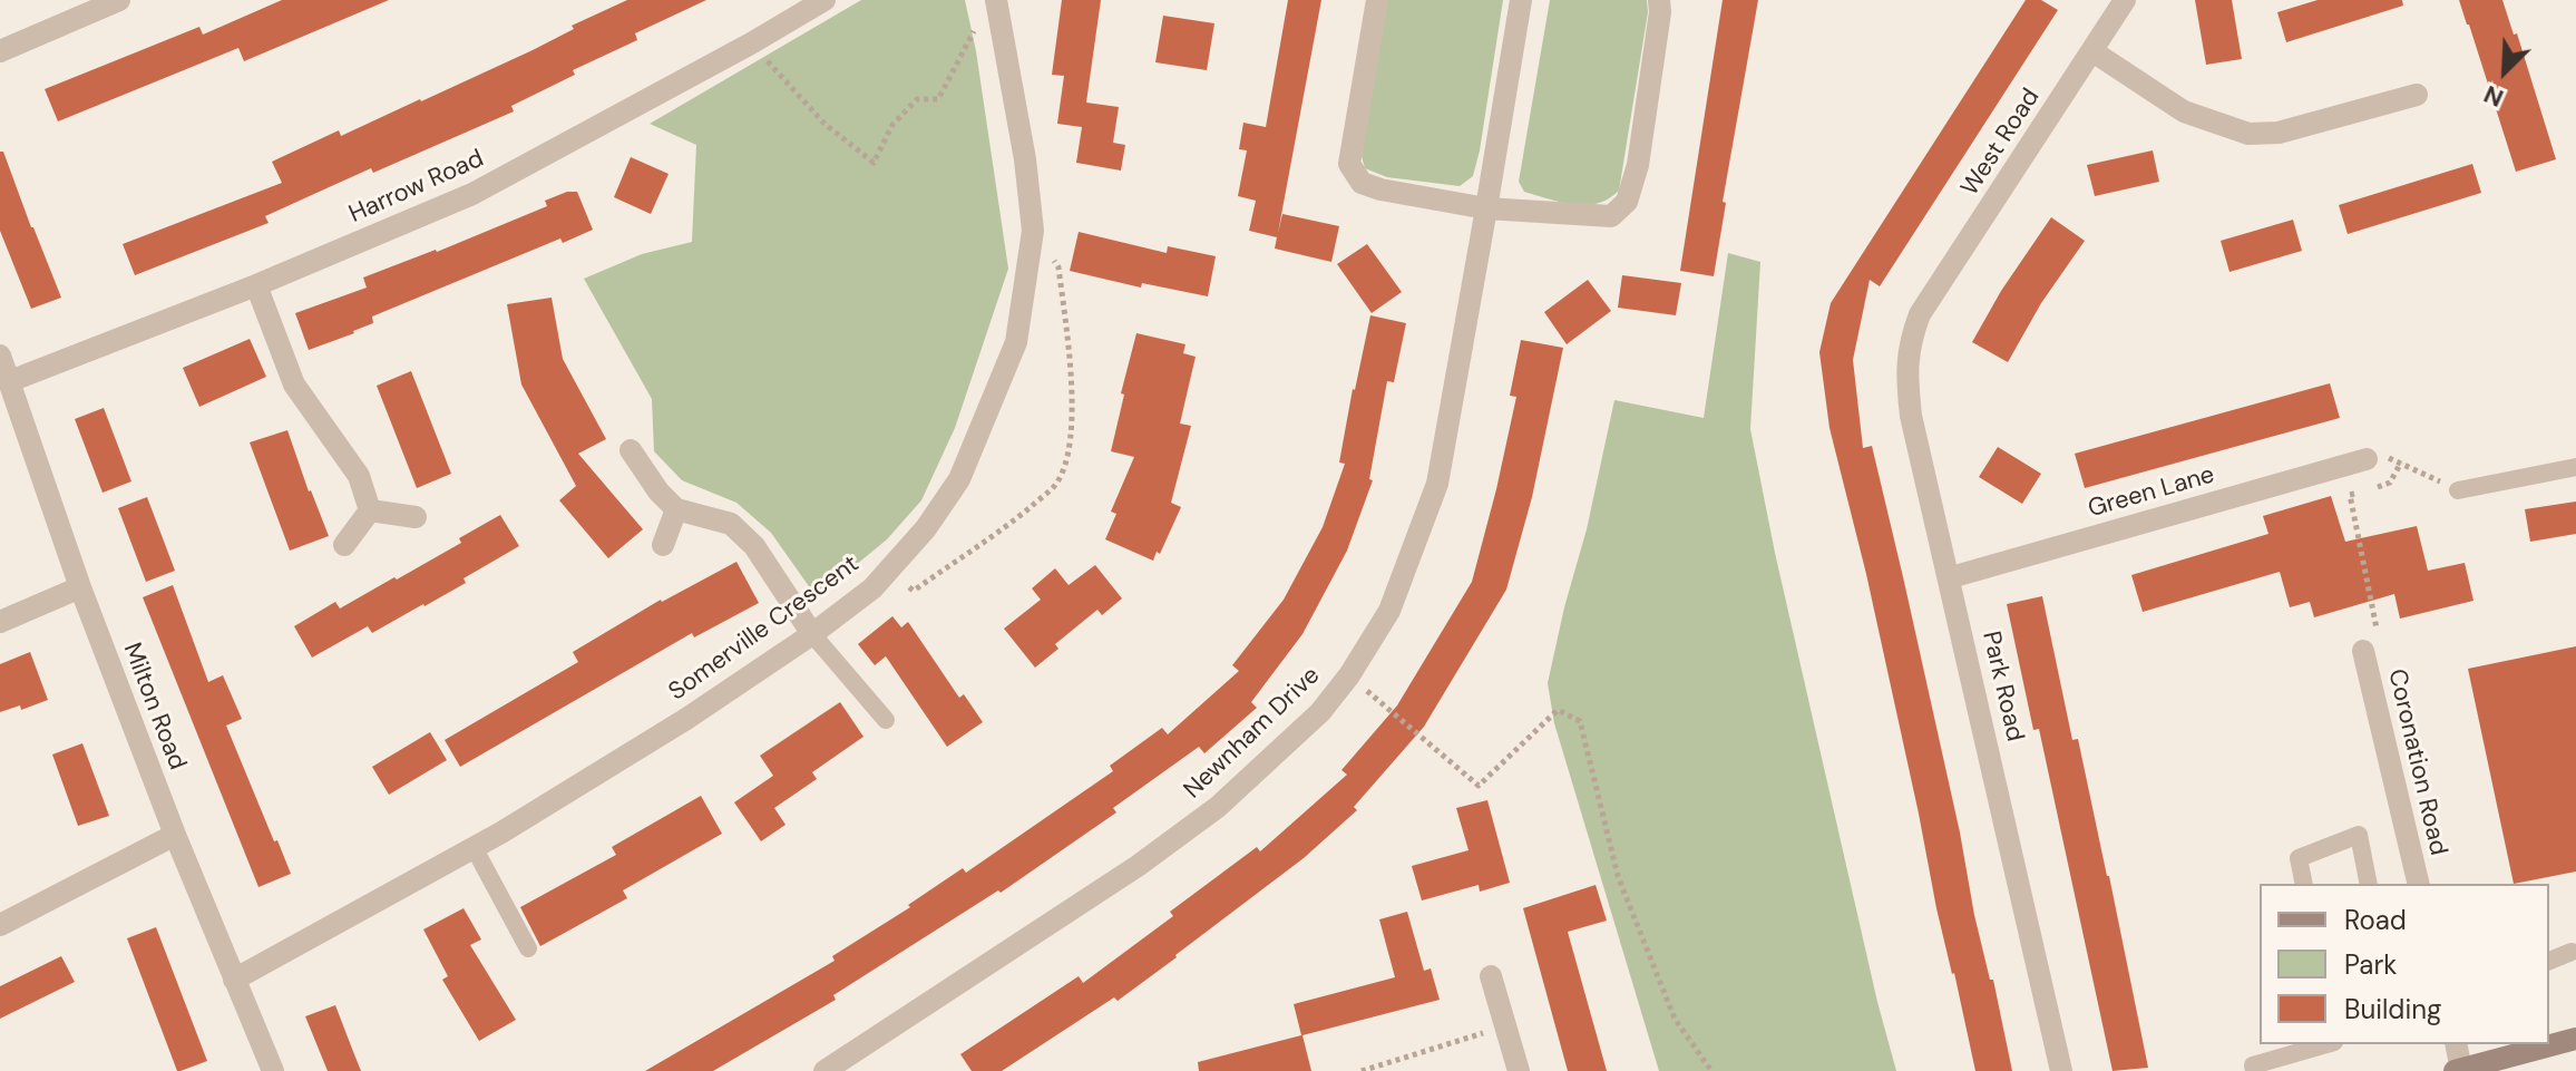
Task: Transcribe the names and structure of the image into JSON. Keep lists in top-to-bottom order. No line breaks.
{"streets":{"street":["West Road","Harrow Road","Green Lane","Somerville Crescent","Park Road","Milton Road","Newnham Drive","Coronation Road"]},"crossings":[["West Road","Park Road"],["Harrow Road","Milton Road"],["Green Lane","Park Road"],["Somerville Crescent","Milton Road"]],"legend":["Road","Park","Building"],"north":"bottom left"}
